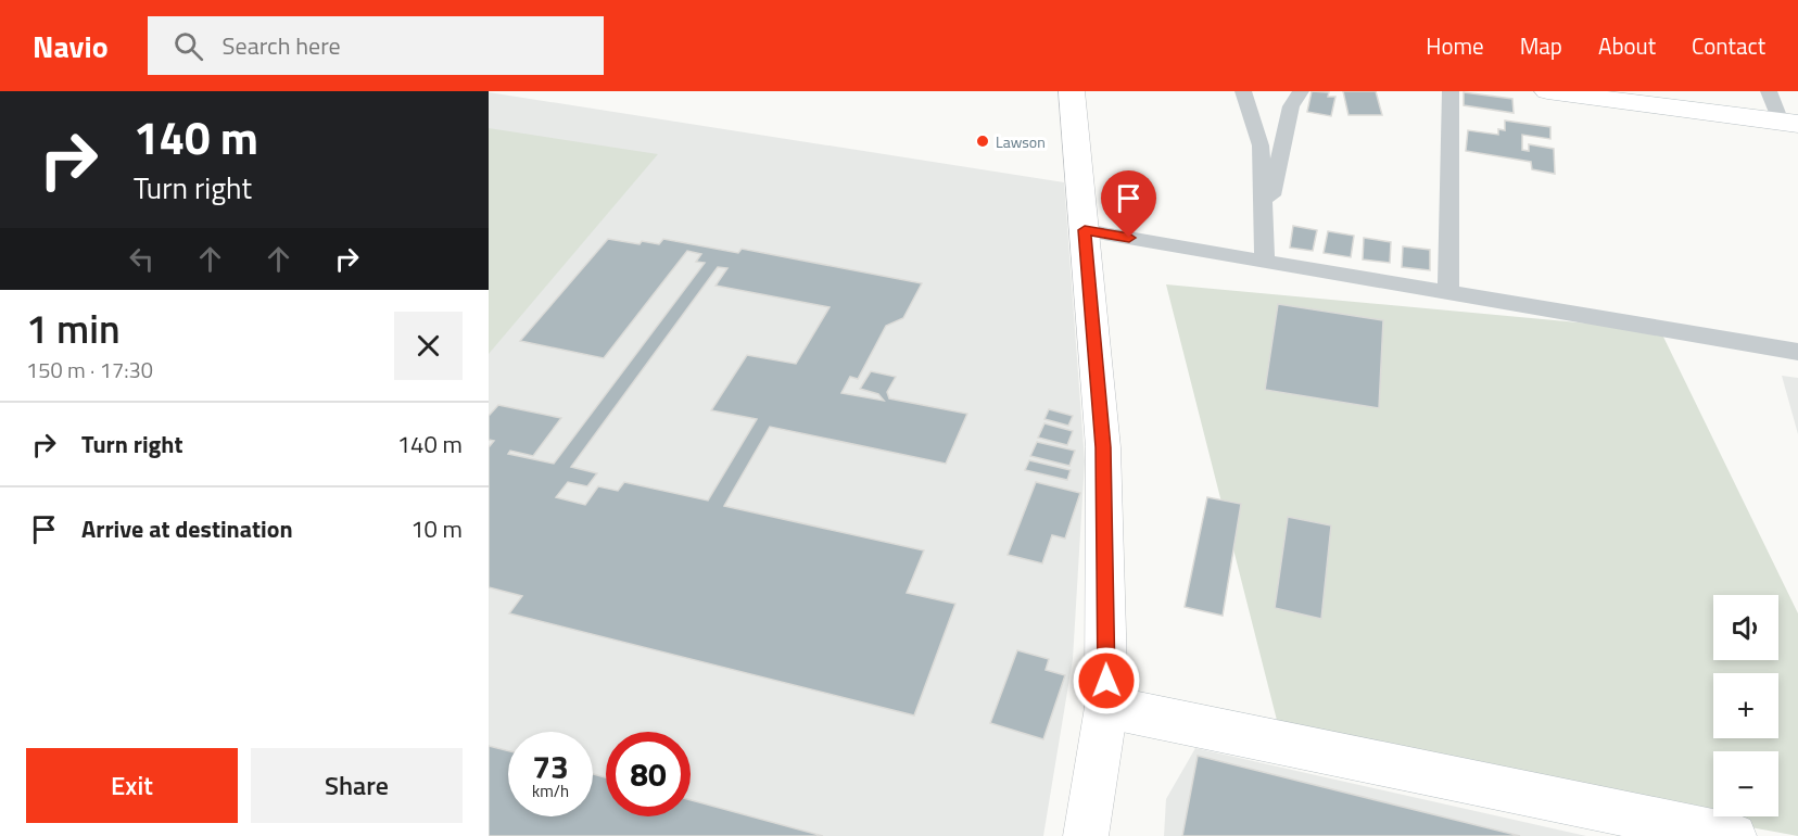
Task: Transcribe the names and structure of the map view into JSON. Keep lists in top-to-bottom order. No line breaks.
{"places":["Lawson"],"page":{"header":"Navio","search":"Search here","nav":["Home","Map","About","Contact"],"turn":["140 m","Turn right"],"heading":["1 min","150 m · 17:30"],"list":[{"name":"Turn right","value":"140 m"},{"name":"Arrive at destination","value":"10 m"}],"map_buttons":["+","−"],"speed":"73 km/h","limit":"80","buttons":["Exit","Share"]}}
